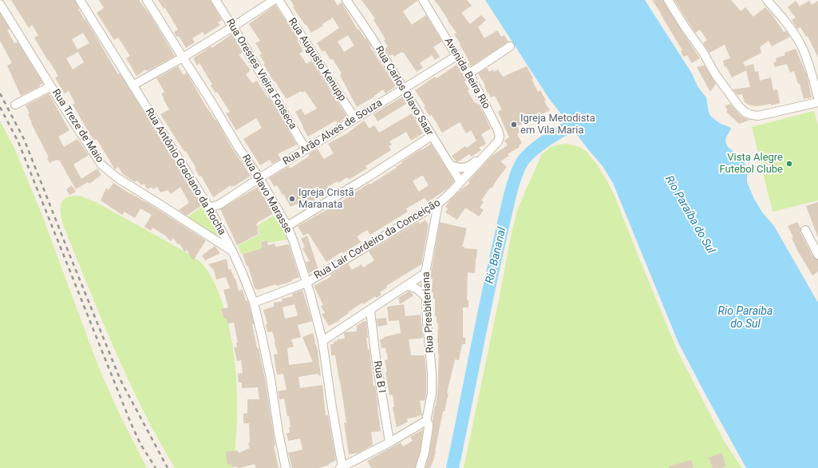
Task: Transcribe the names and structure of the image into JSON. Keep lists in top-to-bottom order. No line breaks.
{"streets":{"street":["Rua Augusto Kenupp","Avenida Beira Rio","Rua Orestes Vieira Fonseca","Rua Carlos Olavo Saar","Rua Treze de Maio","Rua Arão Alves de Souza","Rua Antônio Graciano da Rocha","Rua Olavo Marasse","Rua Lair Cordeiro da Conceição","Rua Presbiteriana","Rua B I"]},"crossings":[["Rua Augusto Kenupp","Rua Arão Alves de Souza"],["Avenida Beira Rio","Rua Arão Alves de Souza"],["Avenida Beira Rio","Rua Lair Cordeiro da Conceição"],["Rua Orestes Vieira Fonseca","Rua Arão Alves de Souza"],["Rua Carlos Olavo Saar","Rua Arão Alves de Souza"],["Rua Carlos Olavo Saar","Rua Lair Cordeiro da Conceição"],["Rua Treze de Maio","Rua Antônio Graciano da Rocha"],["Rua Arão Alves de Souza","Rua Antônio Graciano da Rocha"],["Rua Arão Alves de Souza","Rua Olavo Marasse"],["Rua Antônio Graciano da Rocha","Rua Lair Cordeiro da Conceição"],["Rua Olavo Marasse","Rua Lair Cordeiro da Conceição"],["Rua Lair Cordeiro da Conceição","Rua Presbiteriana"]],"water":["Rio Paraíba do Sul","Rio Bananal","Rio Paraiba do Sul"],"places":["Igreja Metodista em Vila Maria","Vista Alegre Futebol Clube","Igreja Cristã Maranata"]}
